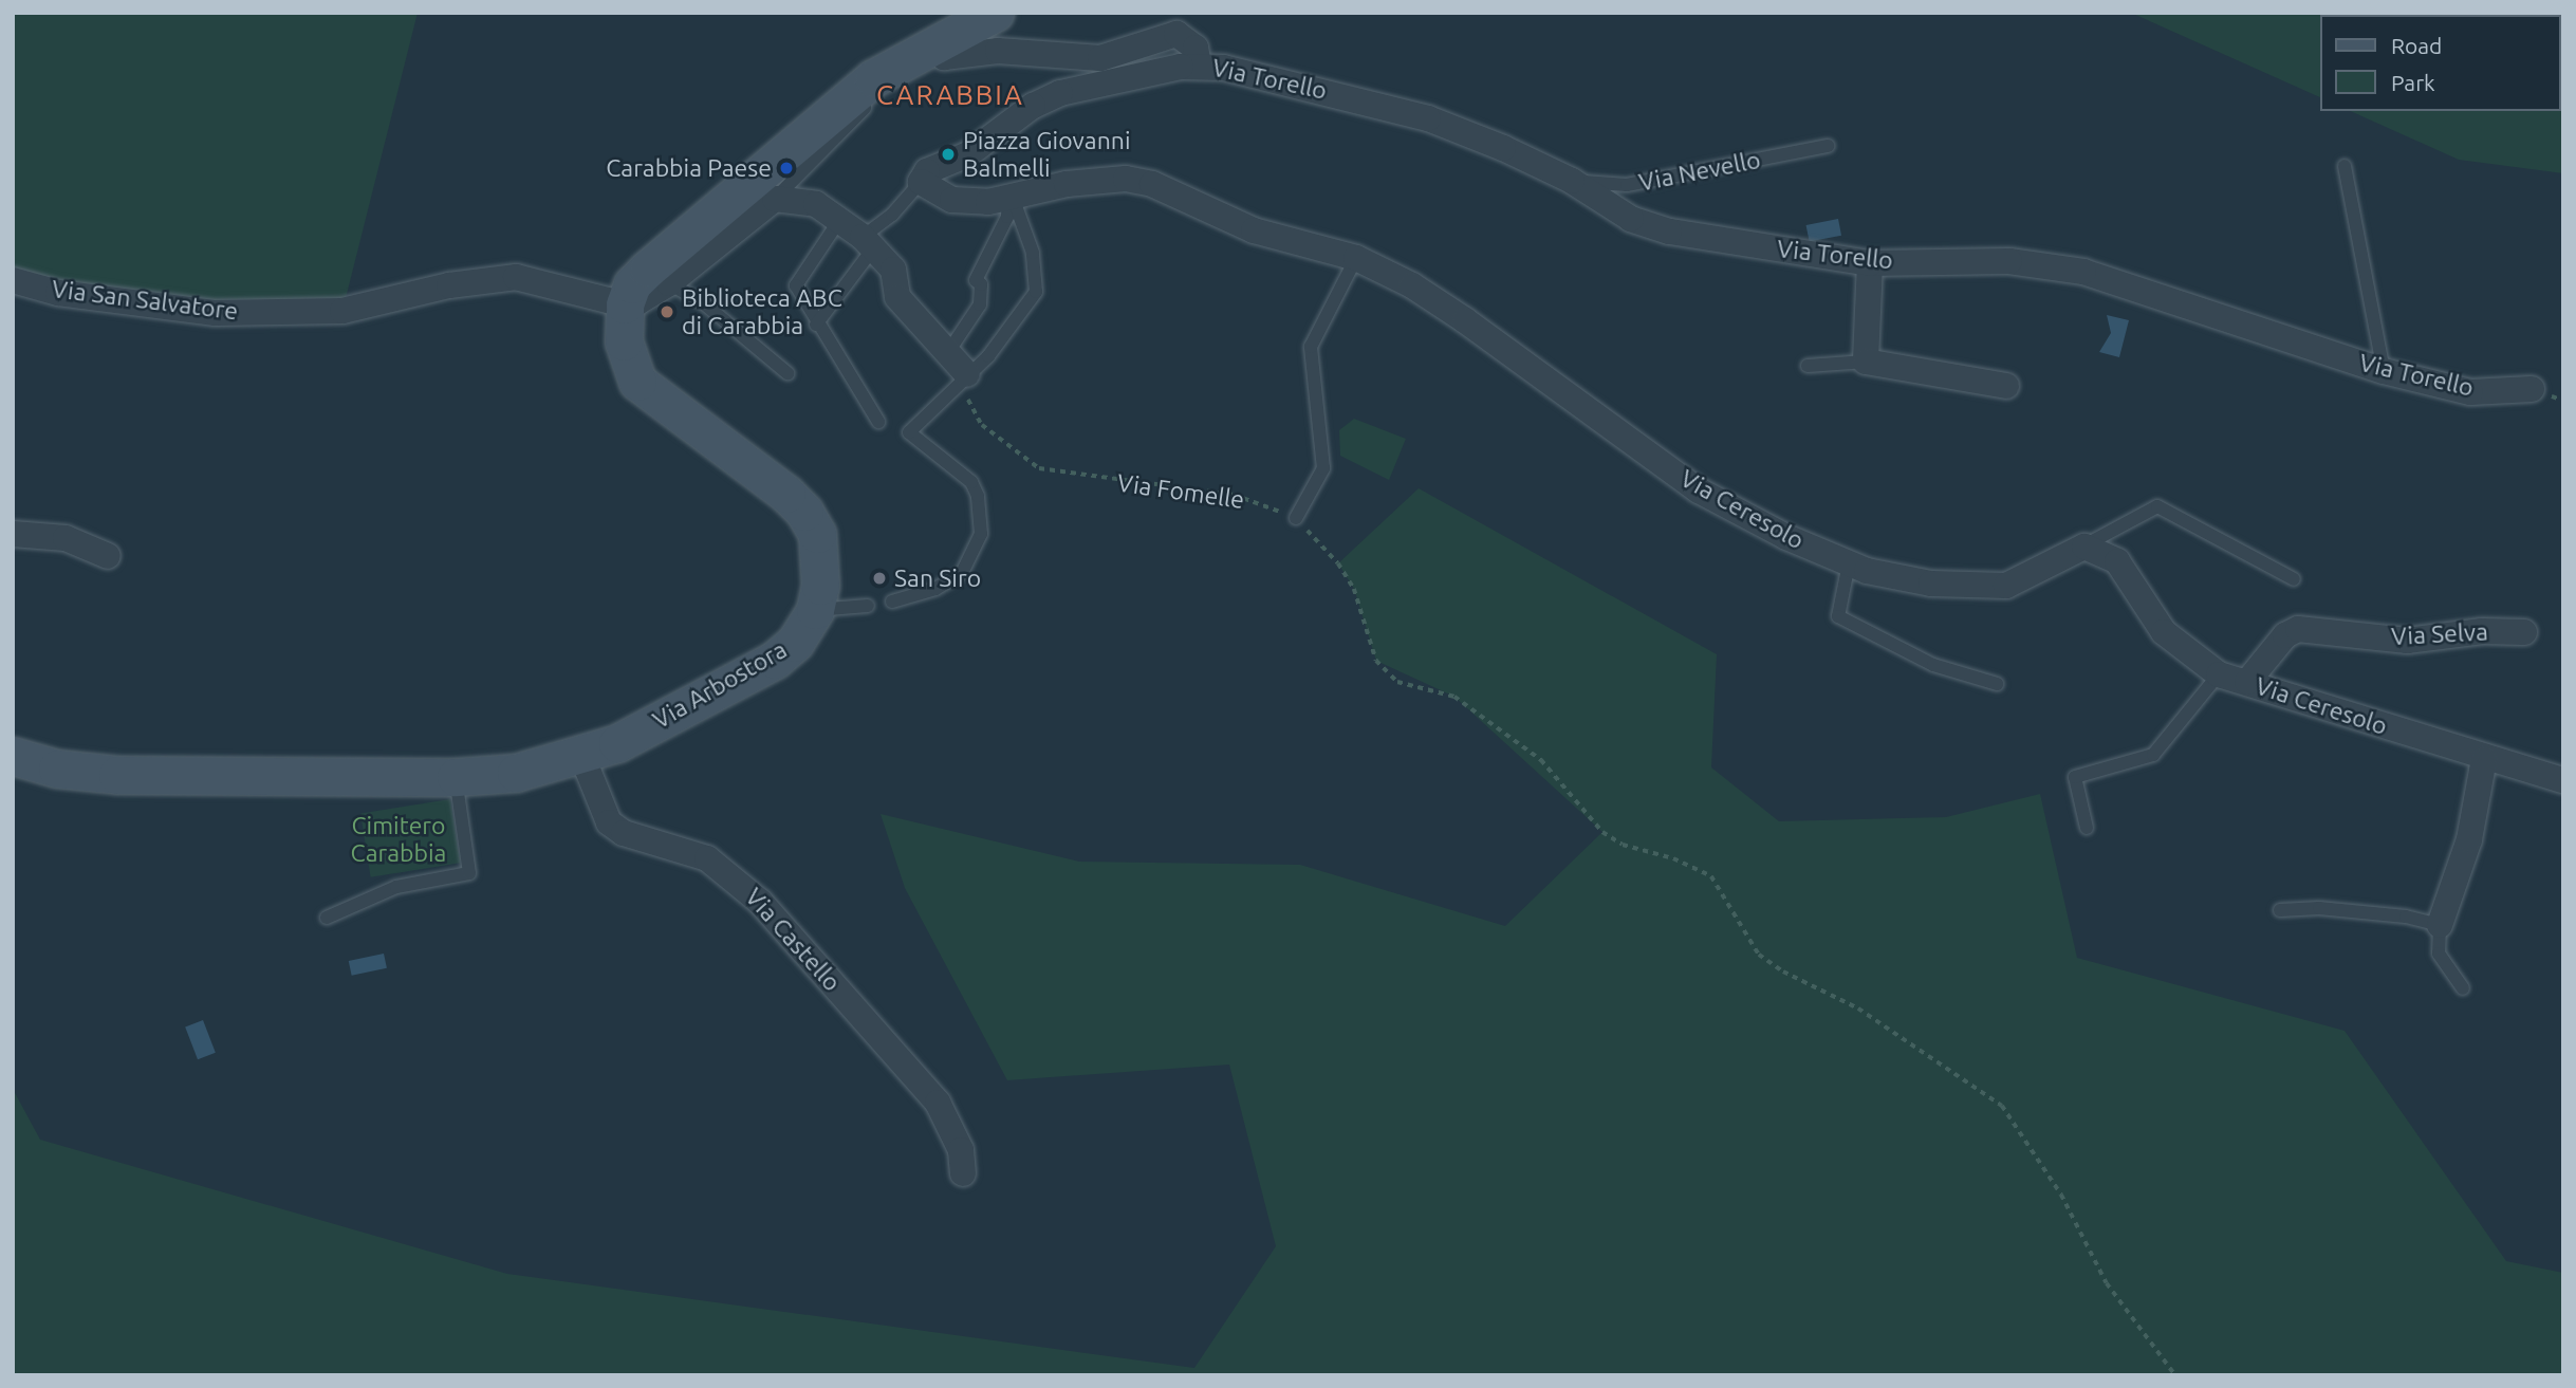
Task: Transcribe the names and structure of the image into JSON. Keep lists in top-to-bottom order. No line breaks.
{"streets":{"street":["Via Torello","Via San Salvatore","Via Ceresolo","Via Selva","Via Arbostora","Via Castello"],"lane":["Via Nevello"],"path":["Via Fomelle"]},"crossings":[["Via Torello","Via Nevello"],["Via Torello","Via Ceresolo"],["Via San Salvatore","Via Arbostora"],["Via Ceresolo","Via Selva"],["Via Arbostora","Via Castello"]],"districts":["CARABBIA"],"parks":["Cimitero Carabbia"],"places":["Piazza Giovanni Balmelli","Carabbia Paese","Biblioteca ABC di Carabbia","San Siro"],"legend":["Road","Park"]}
